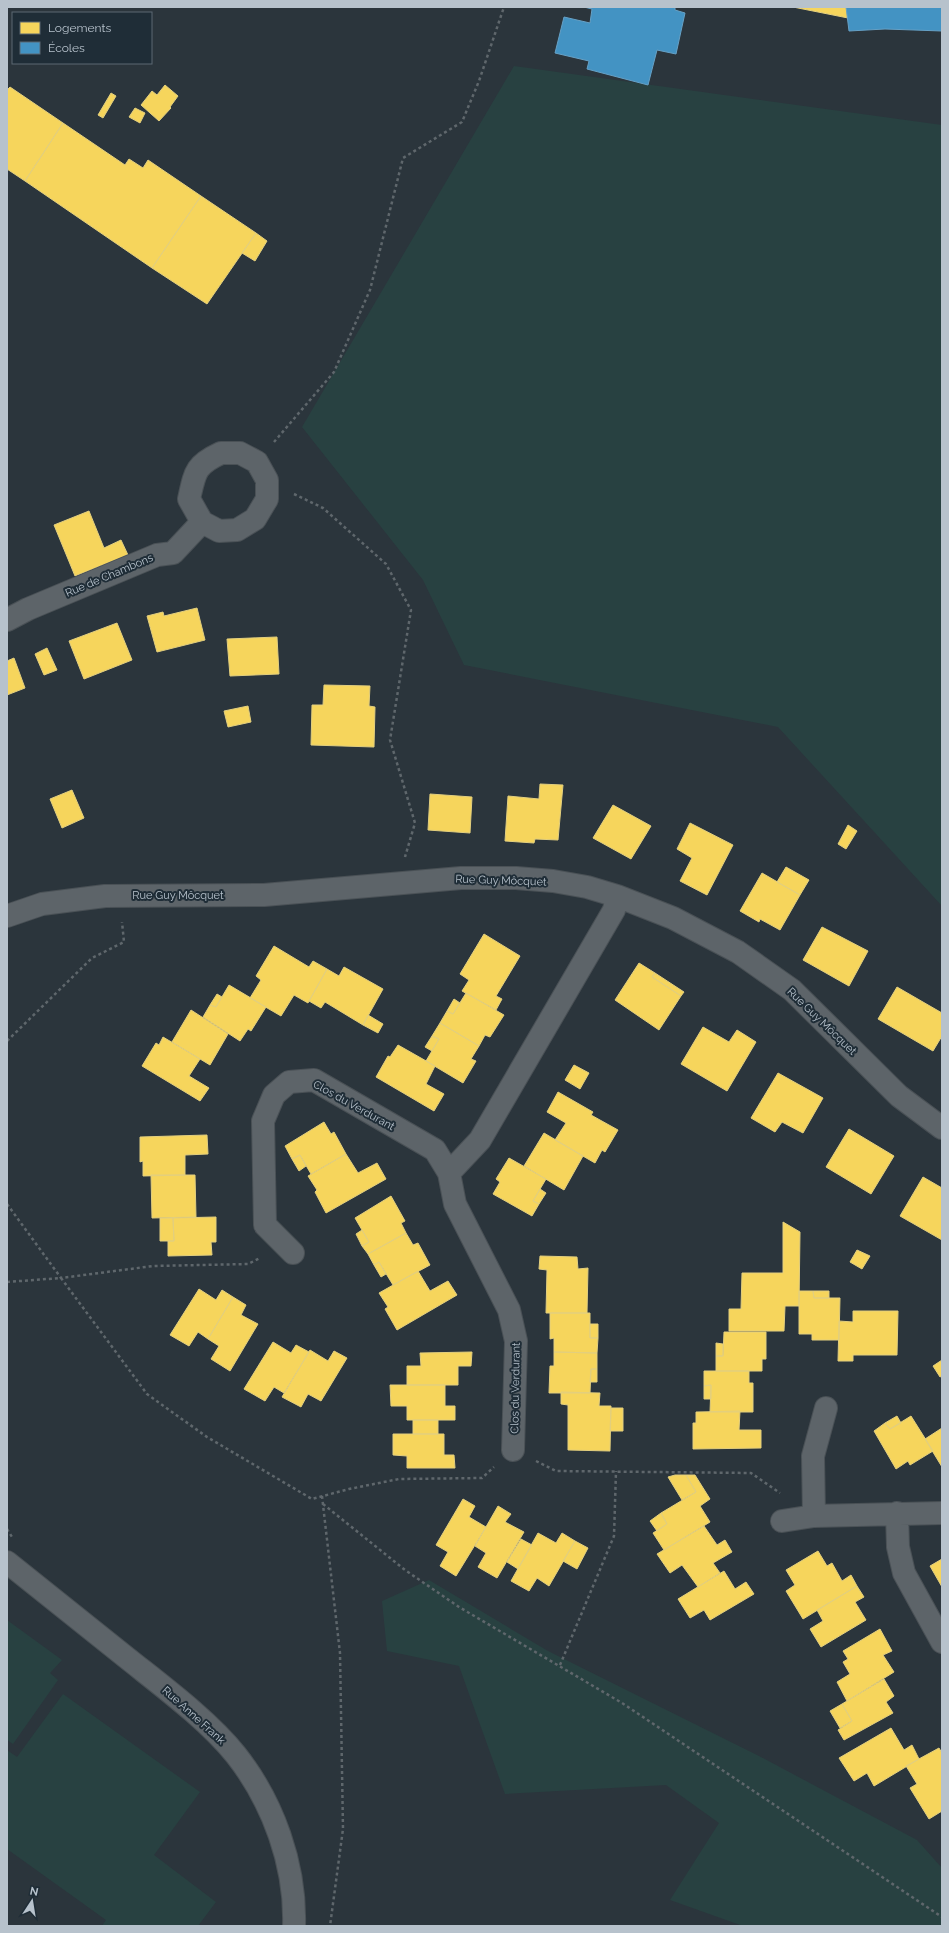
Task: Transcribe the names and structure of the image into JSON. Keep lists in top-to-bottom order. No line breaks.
{"streets":{"street":["Rue de Chambons","Rue Guy Môcquet","Clos du Verdurant","Rue Anne Frank"]},"legend":["Logements","Écoles"],"north":"top"}
